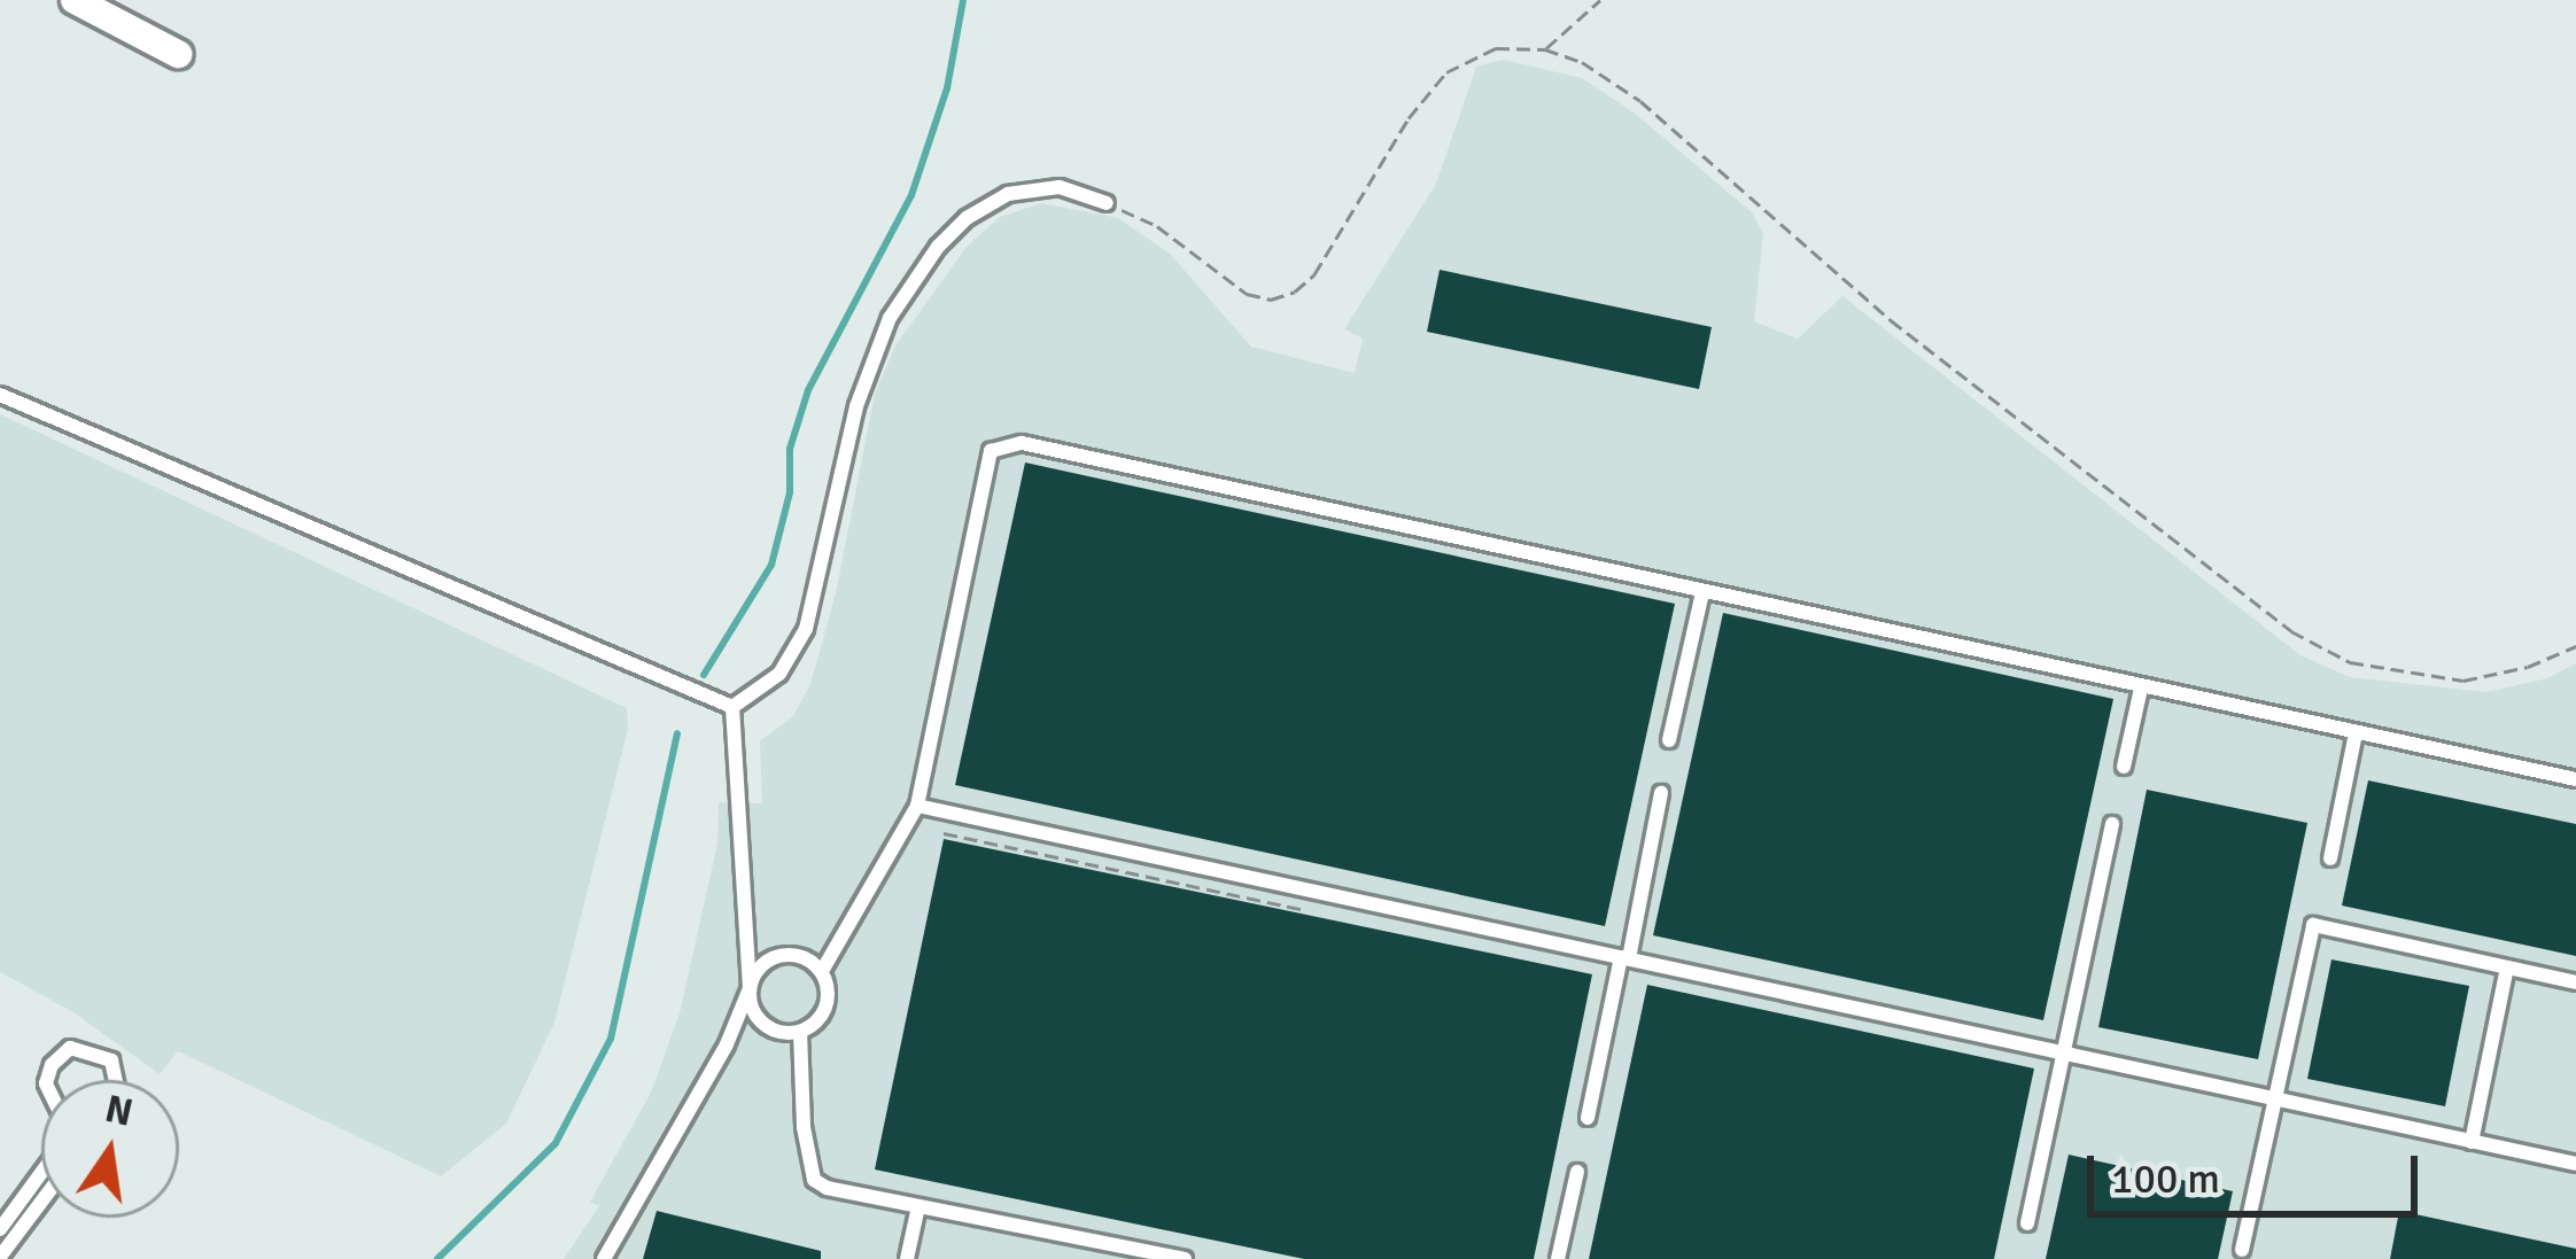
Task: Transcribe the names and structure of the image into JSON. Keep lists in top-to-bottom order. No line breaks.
{"scale_bar":"100 m","north":"top"}
